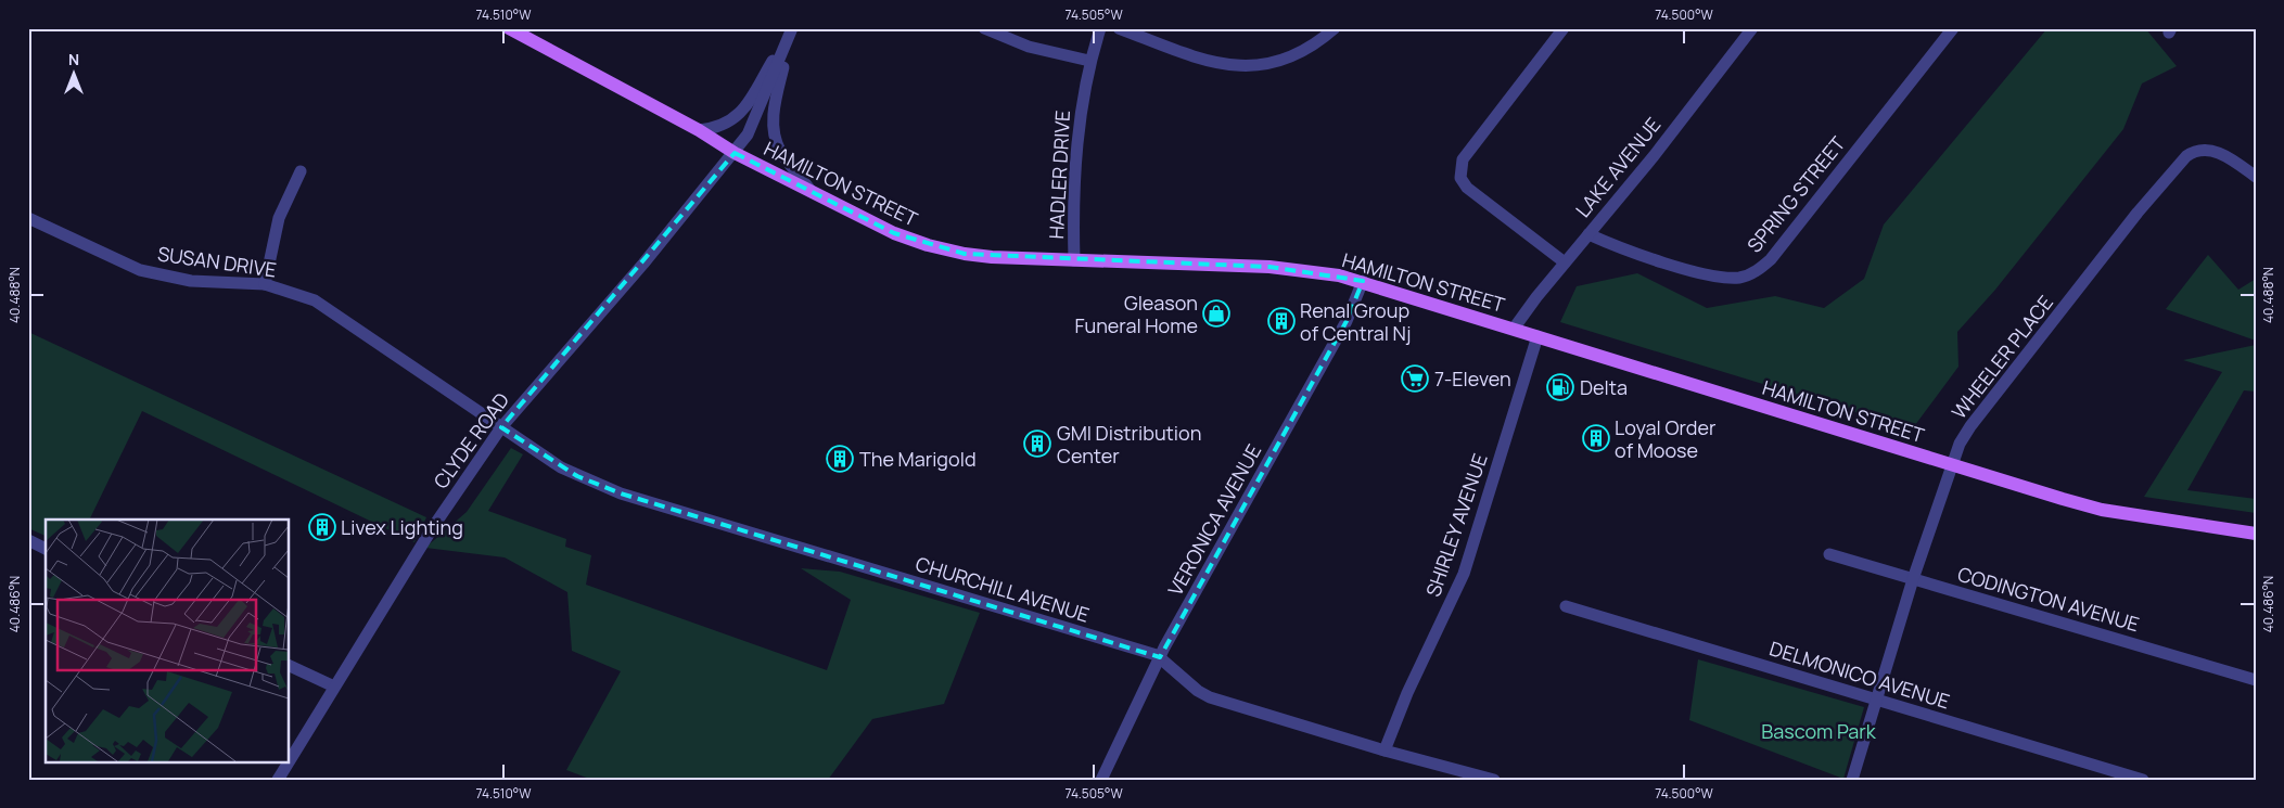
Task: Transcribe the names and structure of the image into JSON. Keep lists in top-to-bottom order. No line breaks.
{"streets":{"main road":["HAMILTON STREET"],"street":["LAKE AVENUE","HADLER DRIVE","SPRING STREET","SUSAN DRIVE","WHEELER PLACE","CLYDE ROAD","VERONICA AVENUE","SHIRLEY AVENUE","CHURCHILL AVENUE","CODINGTON AVENUE","DELMONICO AVENUE"]},"crossings":[["LAKE AVENUE","HAMILTON STREET"],["LAKE AVENUE","SPRING STREET"],["HADLER DRIVE","HAMILTON STREET"],["HAMILTON STREET","WHEELER PLACE"],["HAMILTON STREET","CLYDE ROAD"],["HAMILTON STREET","VERONICA AVENUE"],["HAMILTON STREET","SHIRLEY AVENUE"],["SUSAN DRIVE","CLYDE ROAD"],["SUSAN DRIVE","CHURCHILL AVENUE"],["WHEELER PLACE","CODINGTON AVENUE"],["WHEELER PLACE","DELMONICO AVENUE"],["CLYDE ROAD","CHURCHILL AVENUE"],["VERONICA AVENUE","CHURCHILL AVENUE"],["SHIRLEY AVENUE","CHURCHILL AVENUE"]],"parks":["Bascom Park"],"places":{"shop":["Gleason Funeral Home"],"building":["Renal Group of Central Nj","Loyal Order of Moose","GMI Distribution Center","The Marigold","Livex Lighting"],"supermarket":["7-Eleven"],"fuel station":["Delta"]},"north":"top","coordinates":["74.510°W","74.505°W","74.500°W","40.488°N","40.486°N"]}
